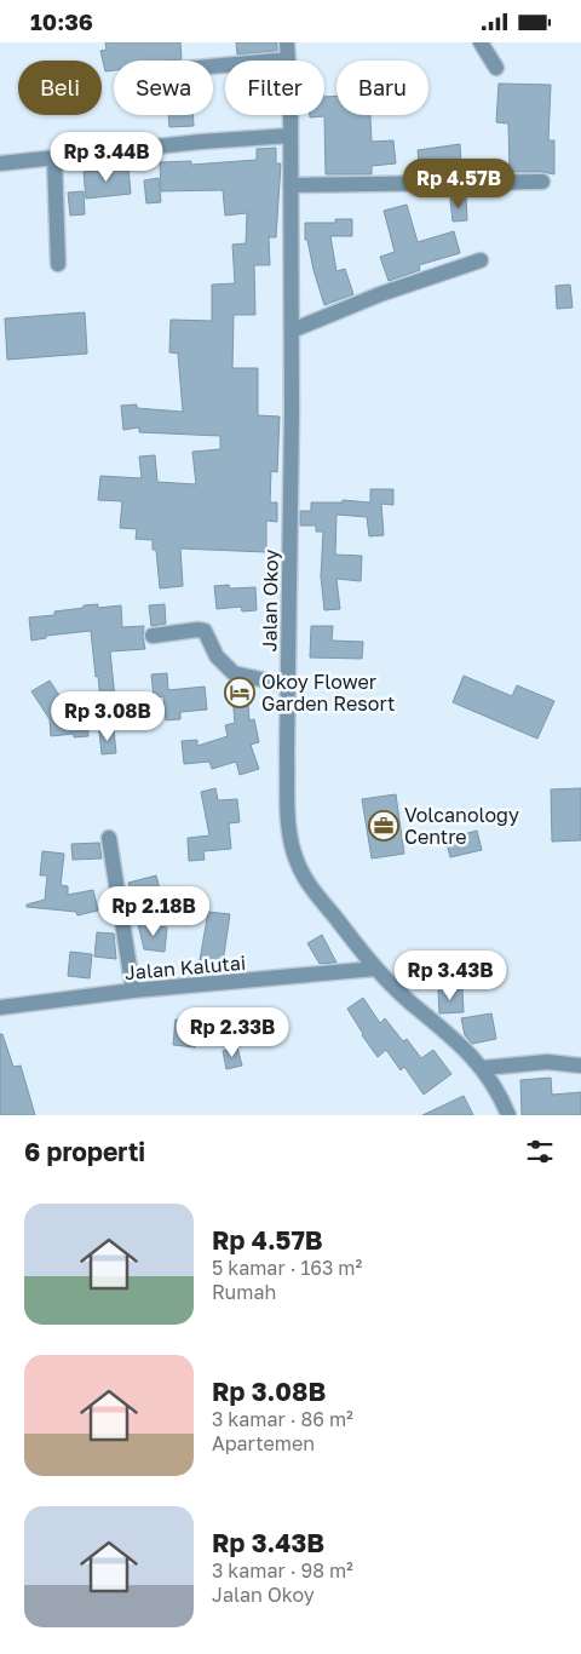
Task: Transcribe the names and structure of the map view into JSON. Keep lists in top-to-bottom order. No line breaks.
{"streets":{"street":["Jalan Okoy","Jalan Kalutai"]},"crossings":[["Jalan Okoy","Jalan Kalutai"]],"places":{"hotel":["Okoy Flower Garden Resort"],"office":["Volcanology Centre"]},"page":{"status":"10:36","chip":["Beli","Sewa","Filter","Baru"],"price":["Rp 3.44B","Rp 4.57B","Rp 3.08B","Rp 2.18B","Rp 3.43B","Rp 2.33B"],"heading":"6 properti","list":[{"name":"Rp 4.57B","note":"5 kamar · 163 m² · Rumah"},{"name":"Rp 3.08B","note":"3 kamar · 86 m² · Apartemen"},{"name":"Rp 3.43B","note":"3 kamar · 98 m² · Jalan Okoy"}]}}
